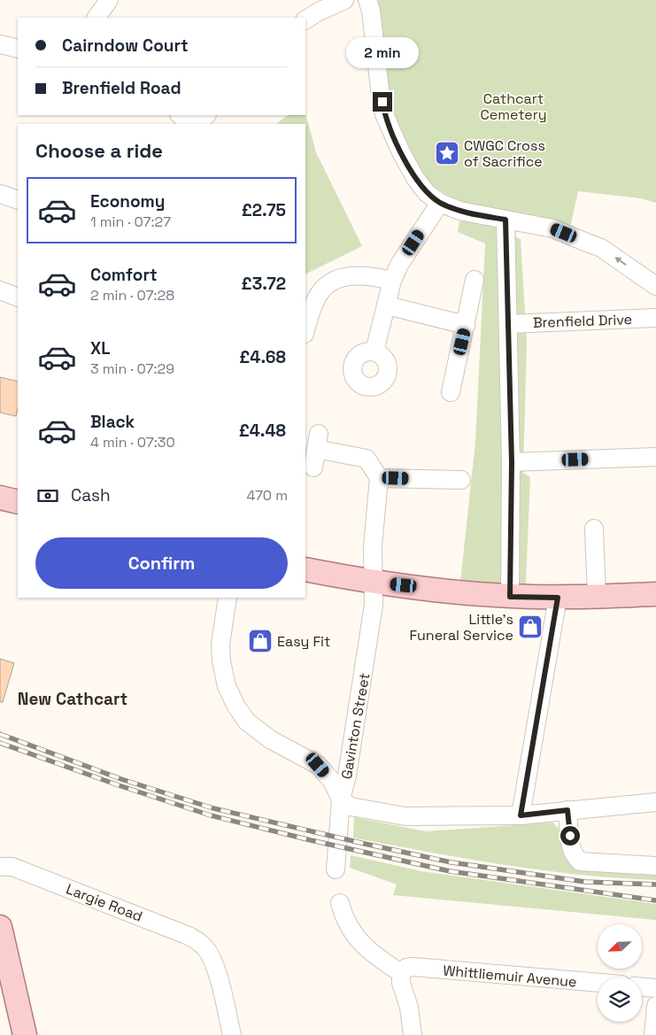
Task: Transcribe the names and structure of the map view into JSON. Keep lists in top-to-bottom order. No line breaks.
{"streets":{"street":["Brenfield Drive","Gavinton Street","Largie Road","Whittliemuir Avenue"]},"districts":["New Cathcart"],"parks":["Cathcart Cemetery"],"places":{"place":["CWGC Cross of Sacrifice"],"shop":["Little's Funeral Service","Easy Fit"]},"north":"bottom left","page":{"banner":["Cairndow Court","Brenfield Road"],"bubble":"2 min","heading":"Choose a ride","list":[{"name":"Economy","note":"1 min · 07:27","value":"£2.75"},{"name":"Comfort","note":"2 min · 07:28","value":"£3.72"},{"name":"XL","note":"3 min · 07:29","value":"£4.68"},{"name":"Black","note":"4 min · 07:30","value":"£4.48"}],"pay":["Cash","470 m"],"buttons":"Confirm"}}
